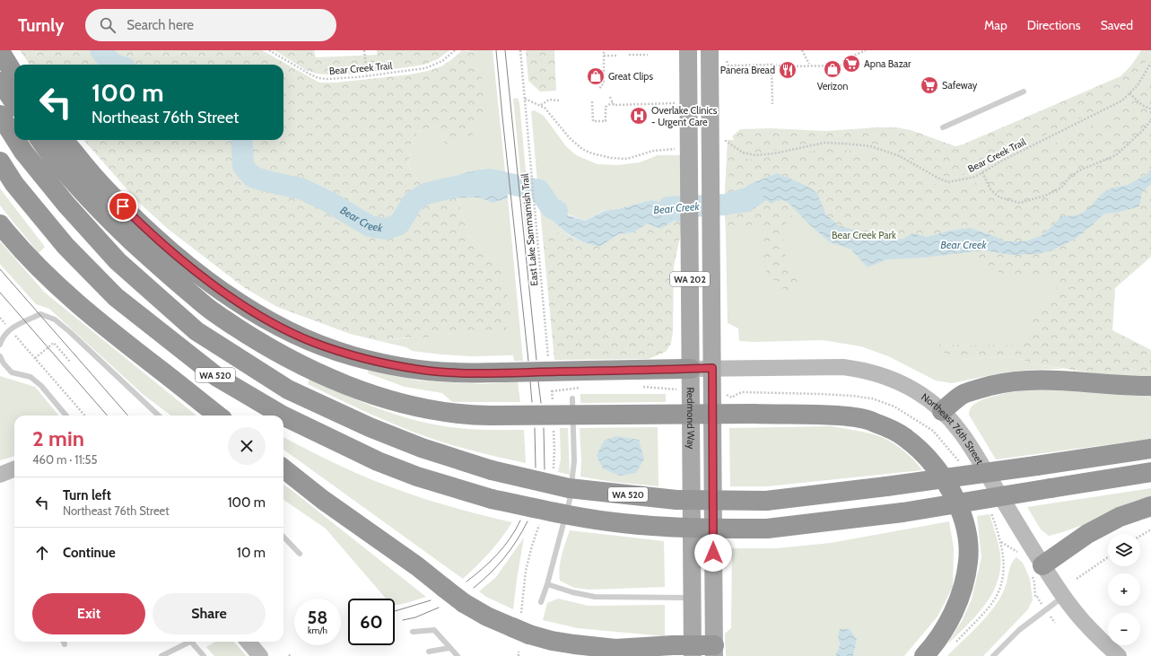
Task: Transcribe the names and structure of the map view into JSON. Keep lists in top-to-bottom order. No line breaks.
{"streets":{"highway":["WA 520"],"main road":["WA 202","Redmond Way","Northeast 76th Street"],"path":["Bear Creek Trail","East Lake Sammamish Trail"]},"crossings":[["WA 202","Northeast 76th Street"],["WA 520","Northeast 76th Street"],["Redmond Way","Northeast 76th Street"]],"water":["Bear Creek"],"parks":["Bear Creek Park"],"places":{"supermarket":["Apna Bazar","Safeway"],"shop":["Verizon","Great Clips"],"restaurant":["Panera Bread"],"hospital":["Overlake Clinics - Urgent Care"]},"page":{"header":"Turnly","search":"Search here","nav":["Map","Directions","Saved"],"turn":["100 m","Northeast 76th Street"],"heading":["2 min","460 m · 11:55"],"list":[{"name":"Turn left","note":"Northeast 76th Street","value":"100 m"},{"name":"Continue","value":"10 m"}],"map_buttons":["+","−"],"buttons":["Exit","Share"],"speed":"58 km/h","limit":"60"}}
